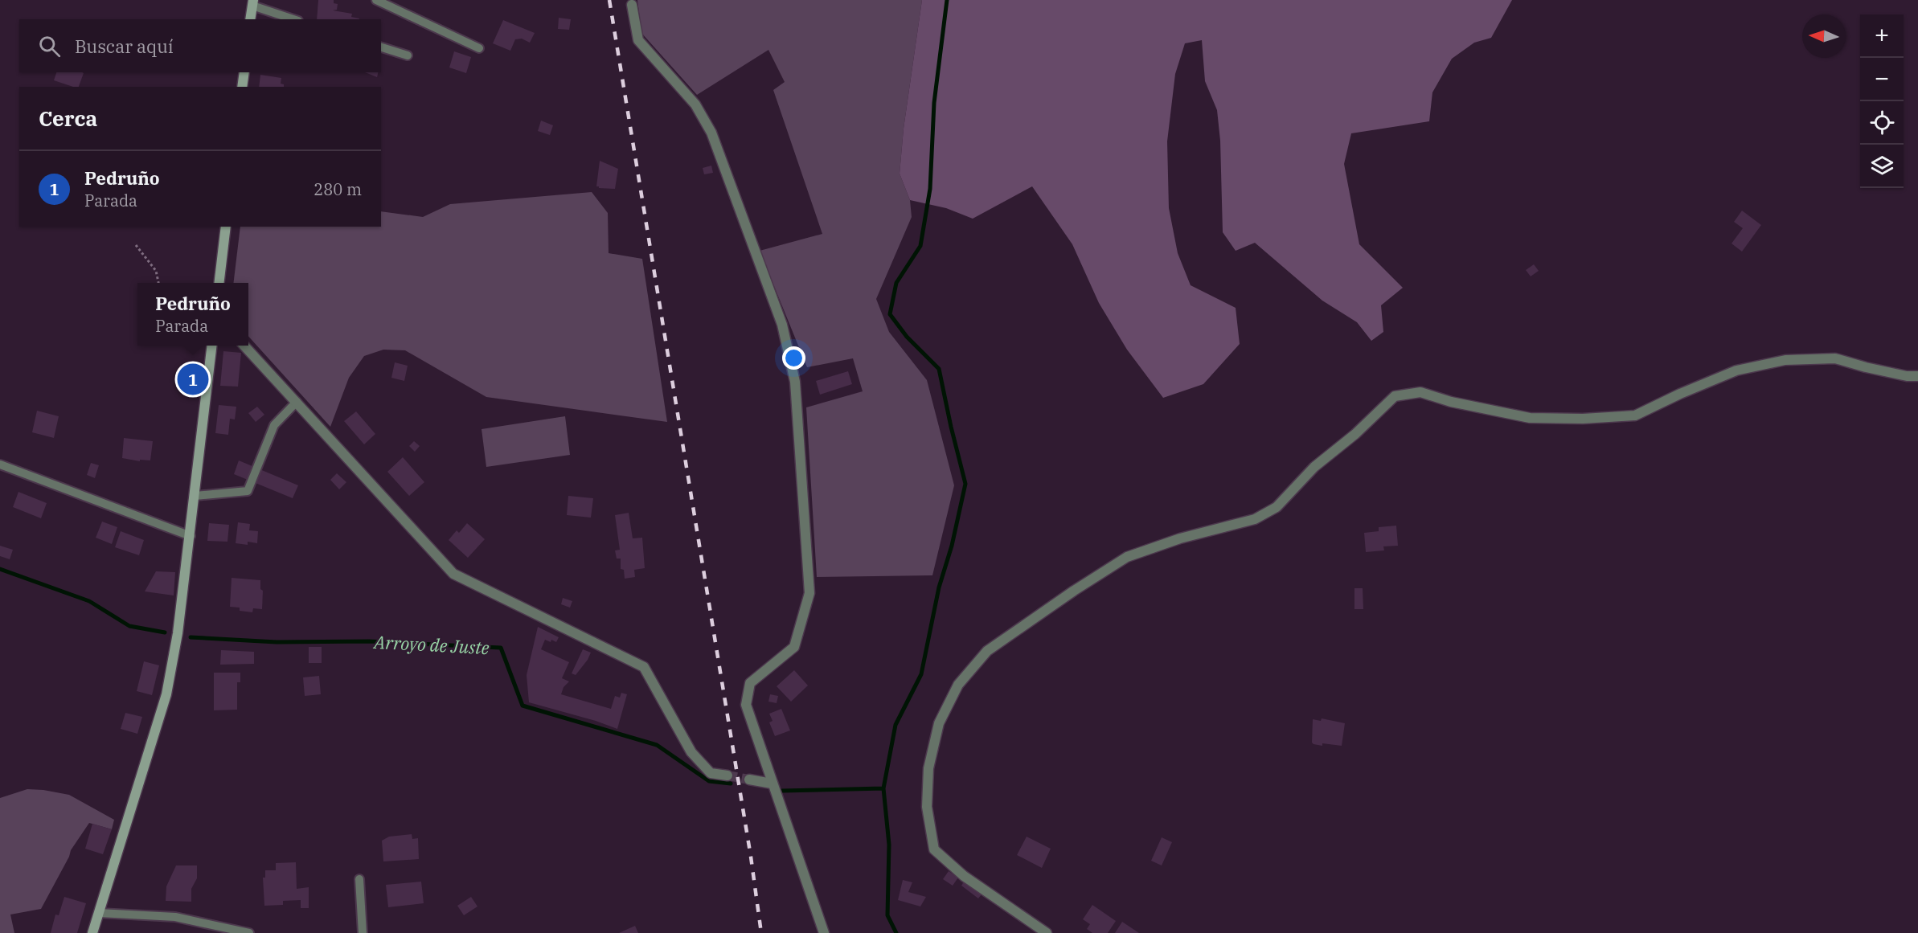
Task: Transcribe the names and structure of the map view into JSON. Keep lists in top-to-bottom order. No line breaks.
{"water":["Arroyo de Juste"],"north":"left","page":{"map_buttons":["+","−"],"search":"Buscar aquí","heading":"Cerca","list":[{"mark":"1","name":"Pedruño","note":"Parada","value":"280 m"}],"popup":["Pedruño","Parada"],"pins":"1"}}
